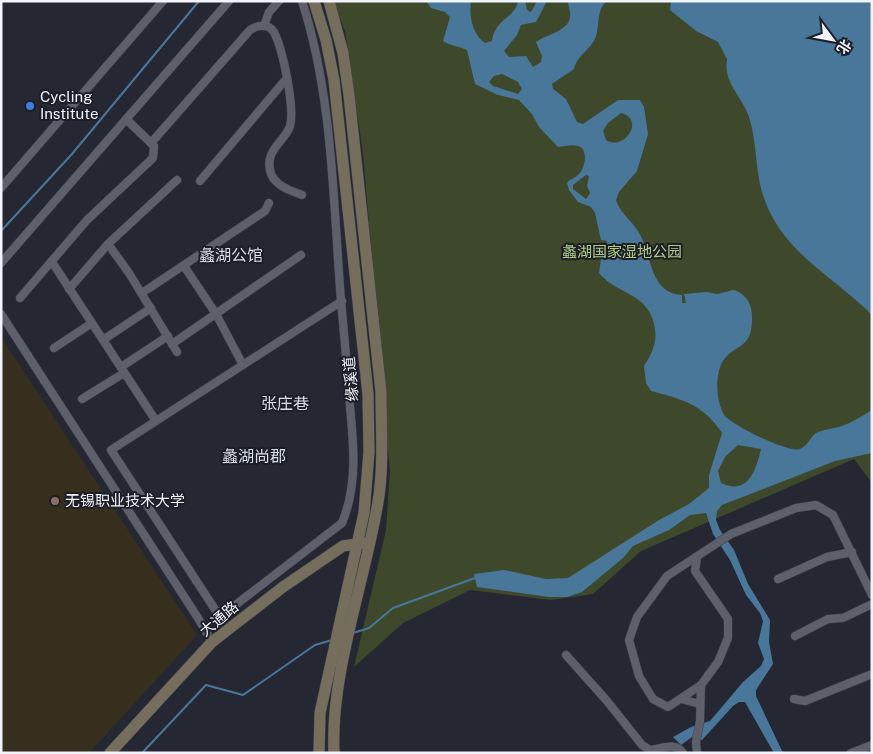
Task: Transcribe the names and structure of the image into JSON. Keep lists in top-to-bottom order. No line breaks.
{"streets":{"main road":["缘溪道","大通路"]},"crossings":[["缘溪道","大通路"]],"districts":["蠡湖公馆","张庄巷","蠡湖尚郡"],"parks":["蠡湖国家湿地公园"],"places":["Cycling Institute","无锡职业技术大学"],"north":"bottom right"}
